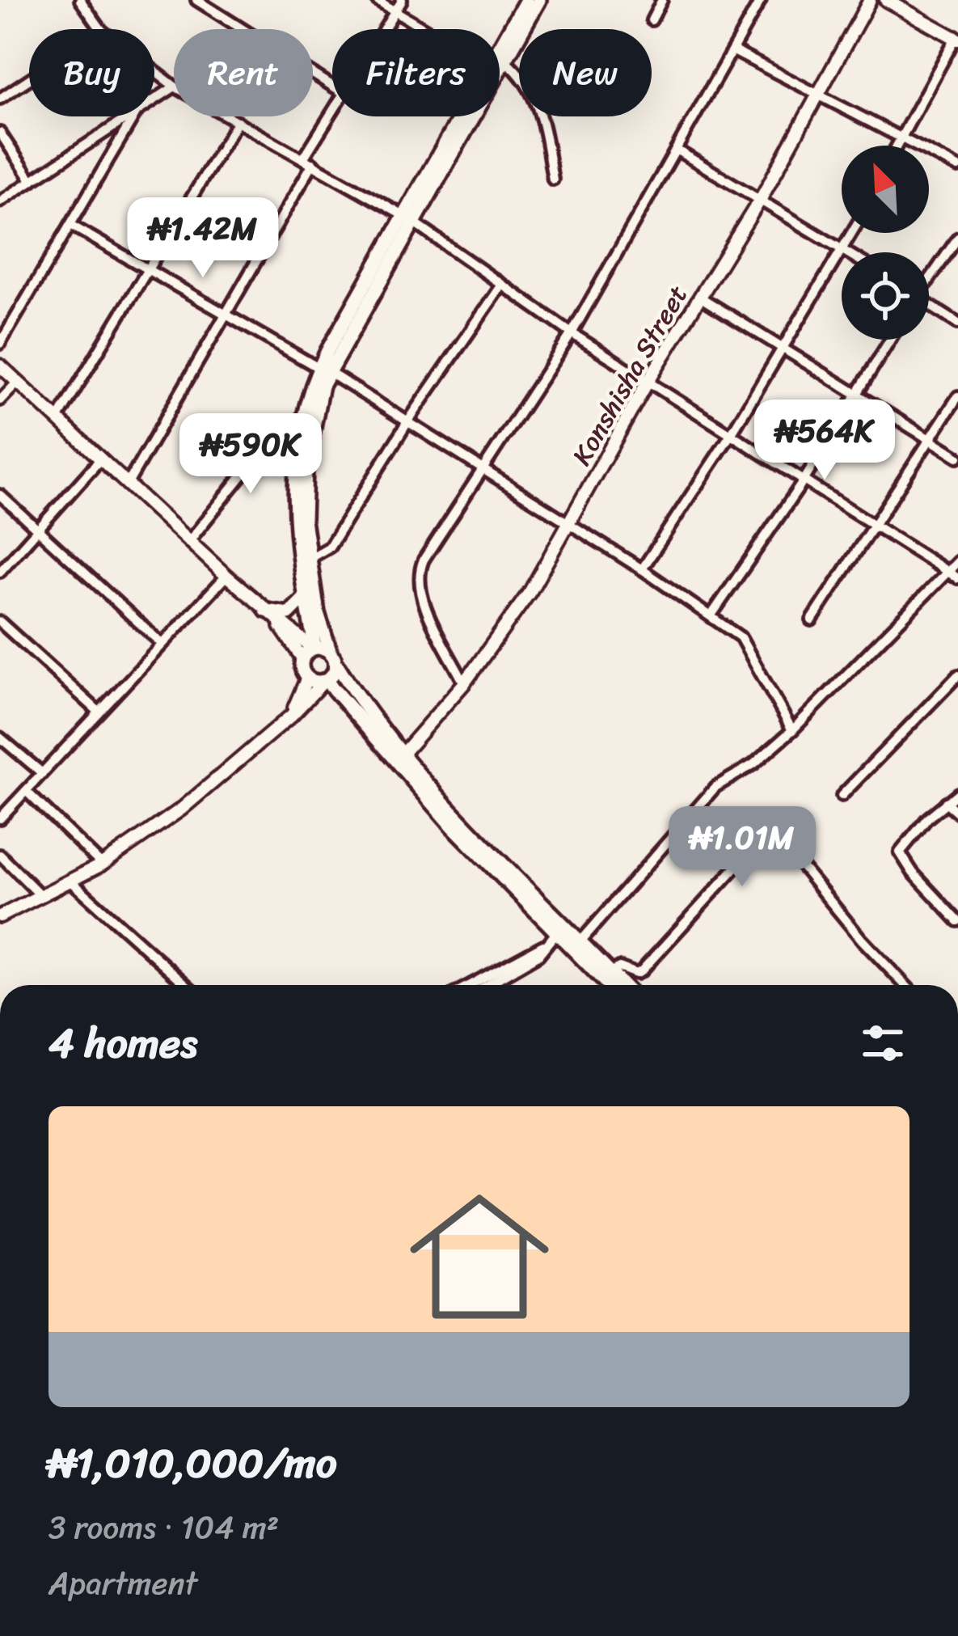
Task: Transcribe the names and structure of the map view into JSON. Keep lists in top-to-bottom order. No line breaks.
{"streets":{"street":["Konshisha Street"]},"north":"top left","page":{"chip":["Buy","Rent","Filters","New"],"price":["₦1.42M","₦564K","₦590K","₦1.01M"],"heading":"4 homes","list":[{"name":"₦1,010,000/mo","note":"3 rooms · 104 m² · Apartment"}]}}
